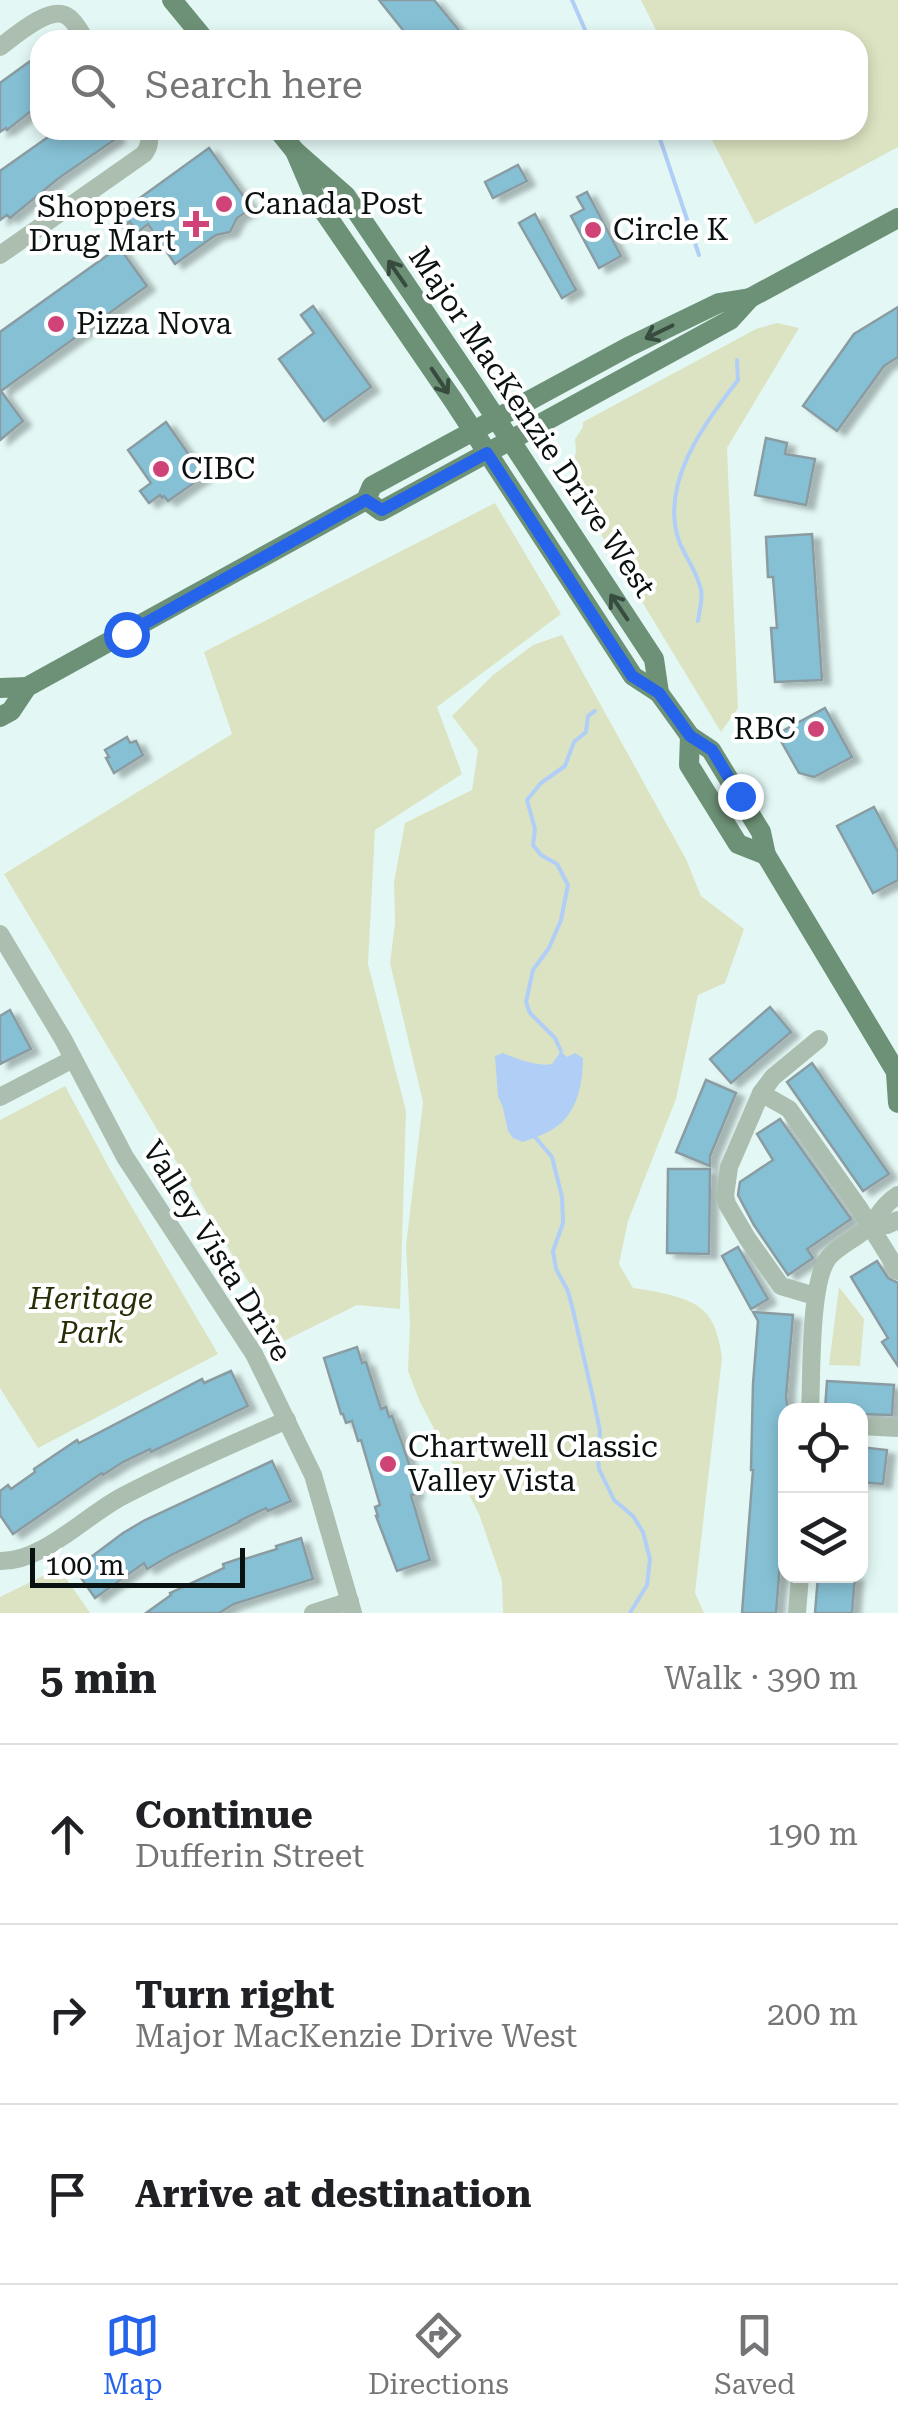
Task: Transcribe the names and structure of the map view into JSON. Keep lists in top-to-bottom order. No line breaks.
{"streets":{"main road":["Major MacKenzie Drive West"],"street":["Valley Vista Drive"]},"parks":["Heritage Park"],"places":{"other":["Canada Post","Circle K","Pizza Nova","CIBC","RBC","Chartwell Classic Valley Vista"],"health":["Shoppers Drug Mart"]},"scale_bar":"100 m","page":{"search":"Search here","scale":"100 m","heading":["5 min","Walk · 390 m"],"list":[["Continue","Dufferin Street","190 m"],["Turn right","Major MacKenzie Drive West","200 m"],"Arrive at destination"],"nav":["Map","Directions","Saved"]}}
